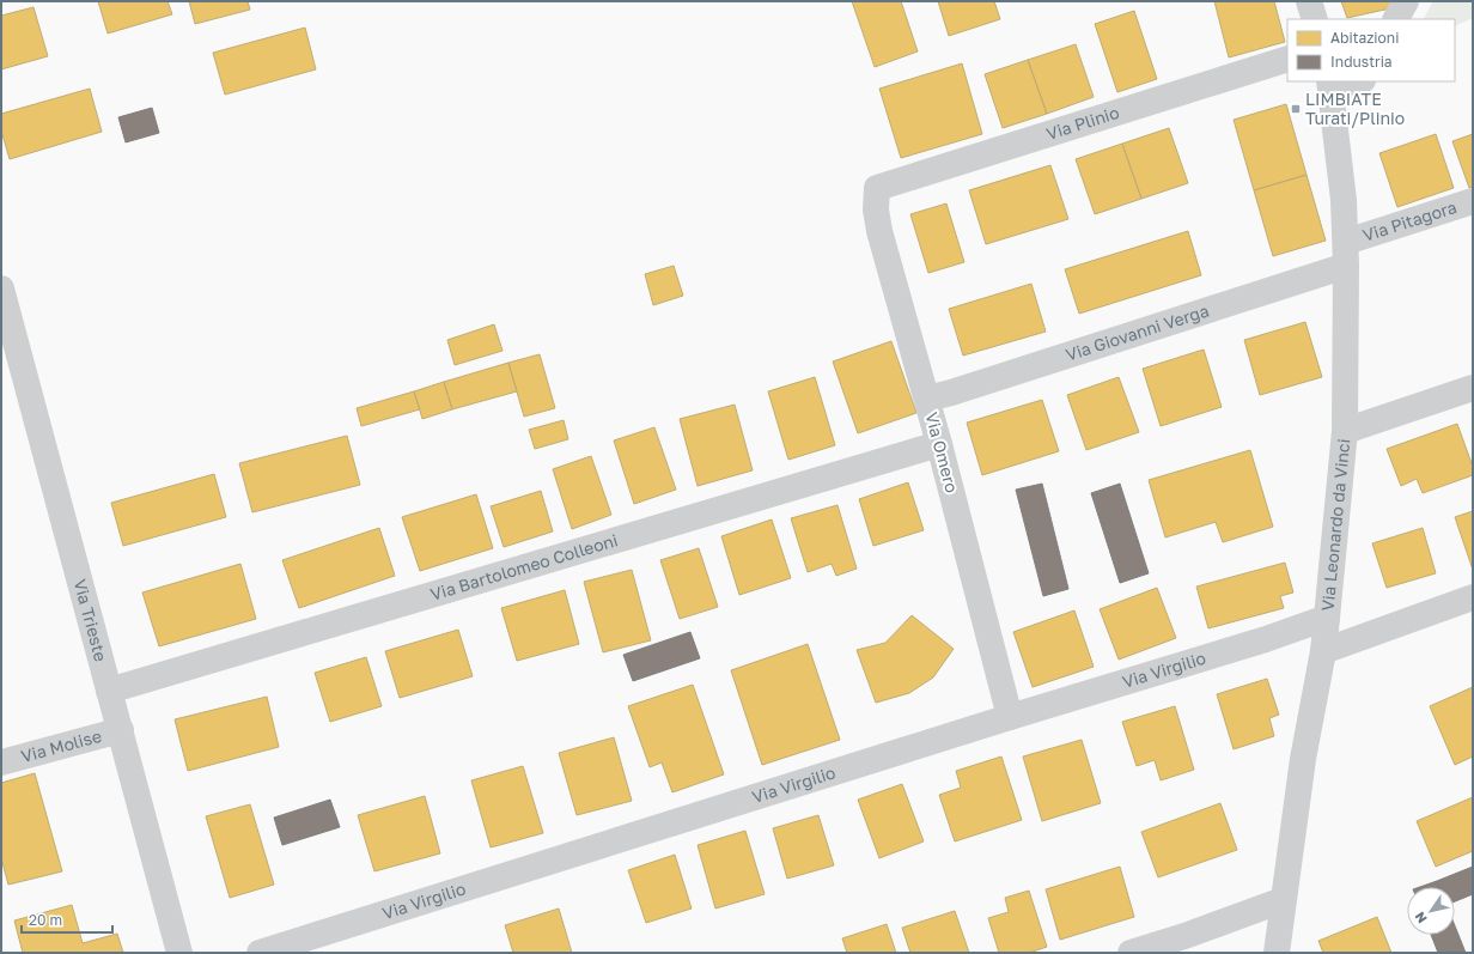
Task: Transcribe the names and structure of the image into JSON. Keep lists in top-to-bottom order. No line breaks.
{"streets":{"street":["Via Plinio","Via Pitagora","Via Giovanni Verga","Via Omero","Via Leonardo da Vinci","Via Bartolomeo Colleoni","Via Trieste","Via Virgilio","Via Molise"]},"crossings":[["Via Plinio","Via Omero"],["Via Pitagora","Via Giovanni Verga"],["Via Pitagora","Via Leonardo da Vinci"],["Via Giovanni Verga","Via Omero"],["Via Giovanni Verga","Via Leonardo da Vinci"],["Via Omero","Via Bartolomeo Colleoni"],["Via Omero","Via Virgilio"],["Via Leonardo da Vinci","Via Virgilio"],["Via Bartolomeo Colleoni","Via Trieste"],["Via Trieste","Via Molise"]],"places":{"transit":["LIMBIATE Turati/Plinio"]},"legend":["Abitazioni","Industria"],"scale_bar":"20 m","north":"bottom left"}
